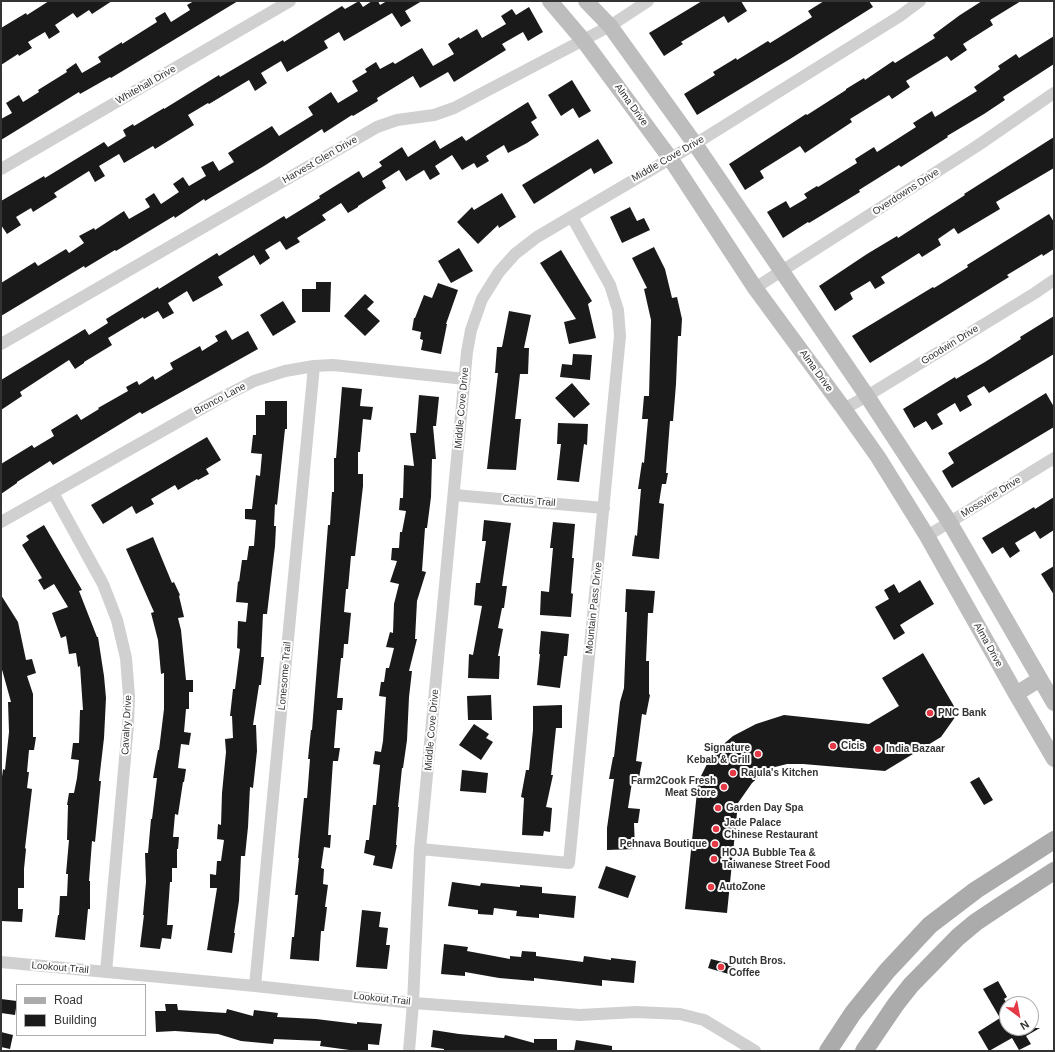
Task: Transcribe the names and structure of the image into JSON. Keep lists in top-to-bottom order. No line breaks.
{"streets":{"main road":["Alma Drive"],"street":["Whitehall Drive","Middle Cove Drive","Harvest Glen Drive","Overdowns Drive","Goodwin Drive","Bronco Lane","Mossvine Drive","Cactus Trail","Mountain Pass Drive","Lonesome Trail","Cavalry Drive","Lookout Trail"]},"crossings":[["Alma Drive","Middle Cove Drive"],["Alma Drive","Harvest Glen Drive"],["Alma Drive","Overdowns Drive"],["Alma Drive","Goodwin Drive"],["Alma Drive","Mossvine Drive"],["Middle Cove Drive","Bronco Lane"],["Middle Cove Drive","Cactus Trail"],["Middle Cove Drive","Mountain Pass Drive"],["Middle Cove Drive","Lookout Trail"],["Bronco Lane","Lonesome Trail"],["Bronco Lane","Cavalry Drive"],["Cactus Trail","Mountain Pass Drive"],["Lonesome Trail","Lookout Trail"],["Cavalry Drive","Lookout Trail"]],"places":["PNC Bank","Cicis","India Bazaar","Signature Kebab & Grill","Rajula's Kitchen","Farm2Cook Fresh Meat Store","Garden Day Spa","Jade Palace Chinese Restaurant","Pehnava Boutique","HOJA Bubble Tea & Taiwanese Street Food","AutoZone","Dutch Bros. Coffee"],"legend":["Road","Building"],"north":"bottom right"}
